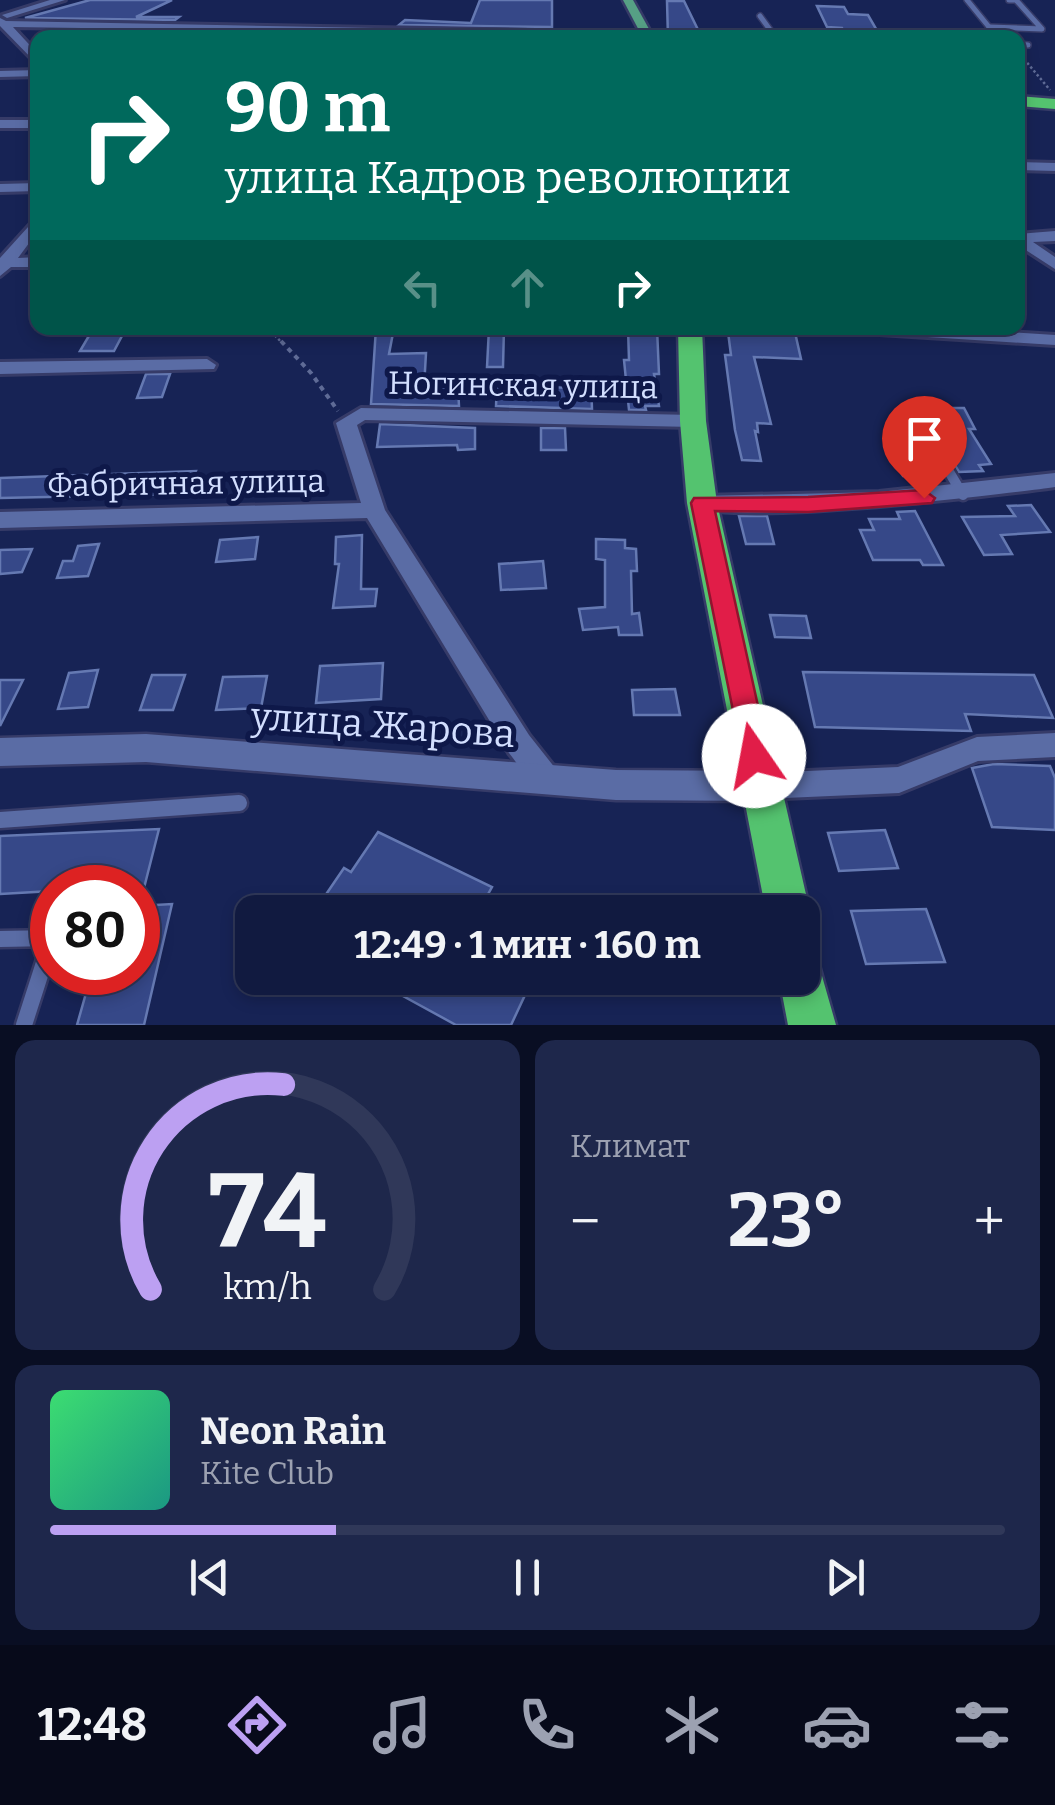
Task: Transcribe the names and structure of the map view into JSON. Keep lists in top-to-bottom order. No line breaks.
{"streets":{"street":["Ногинская улица","Фабричная улица","улица Жарова"]},"crossings":[["Ногинская улица","Фабричная улица"],["Ногинская улица","улица Жарова"]],"page":{"turn":["90 m","улица Кадров революции"],"limit":"80","trip":"12:49 · 1 мин · 160 m","tile":"Климат","heat":["−","23°","+"],"song":["Neon Rain","Kite Club"],"tabs":"12:48","gauge":["74","km/h"]}}
